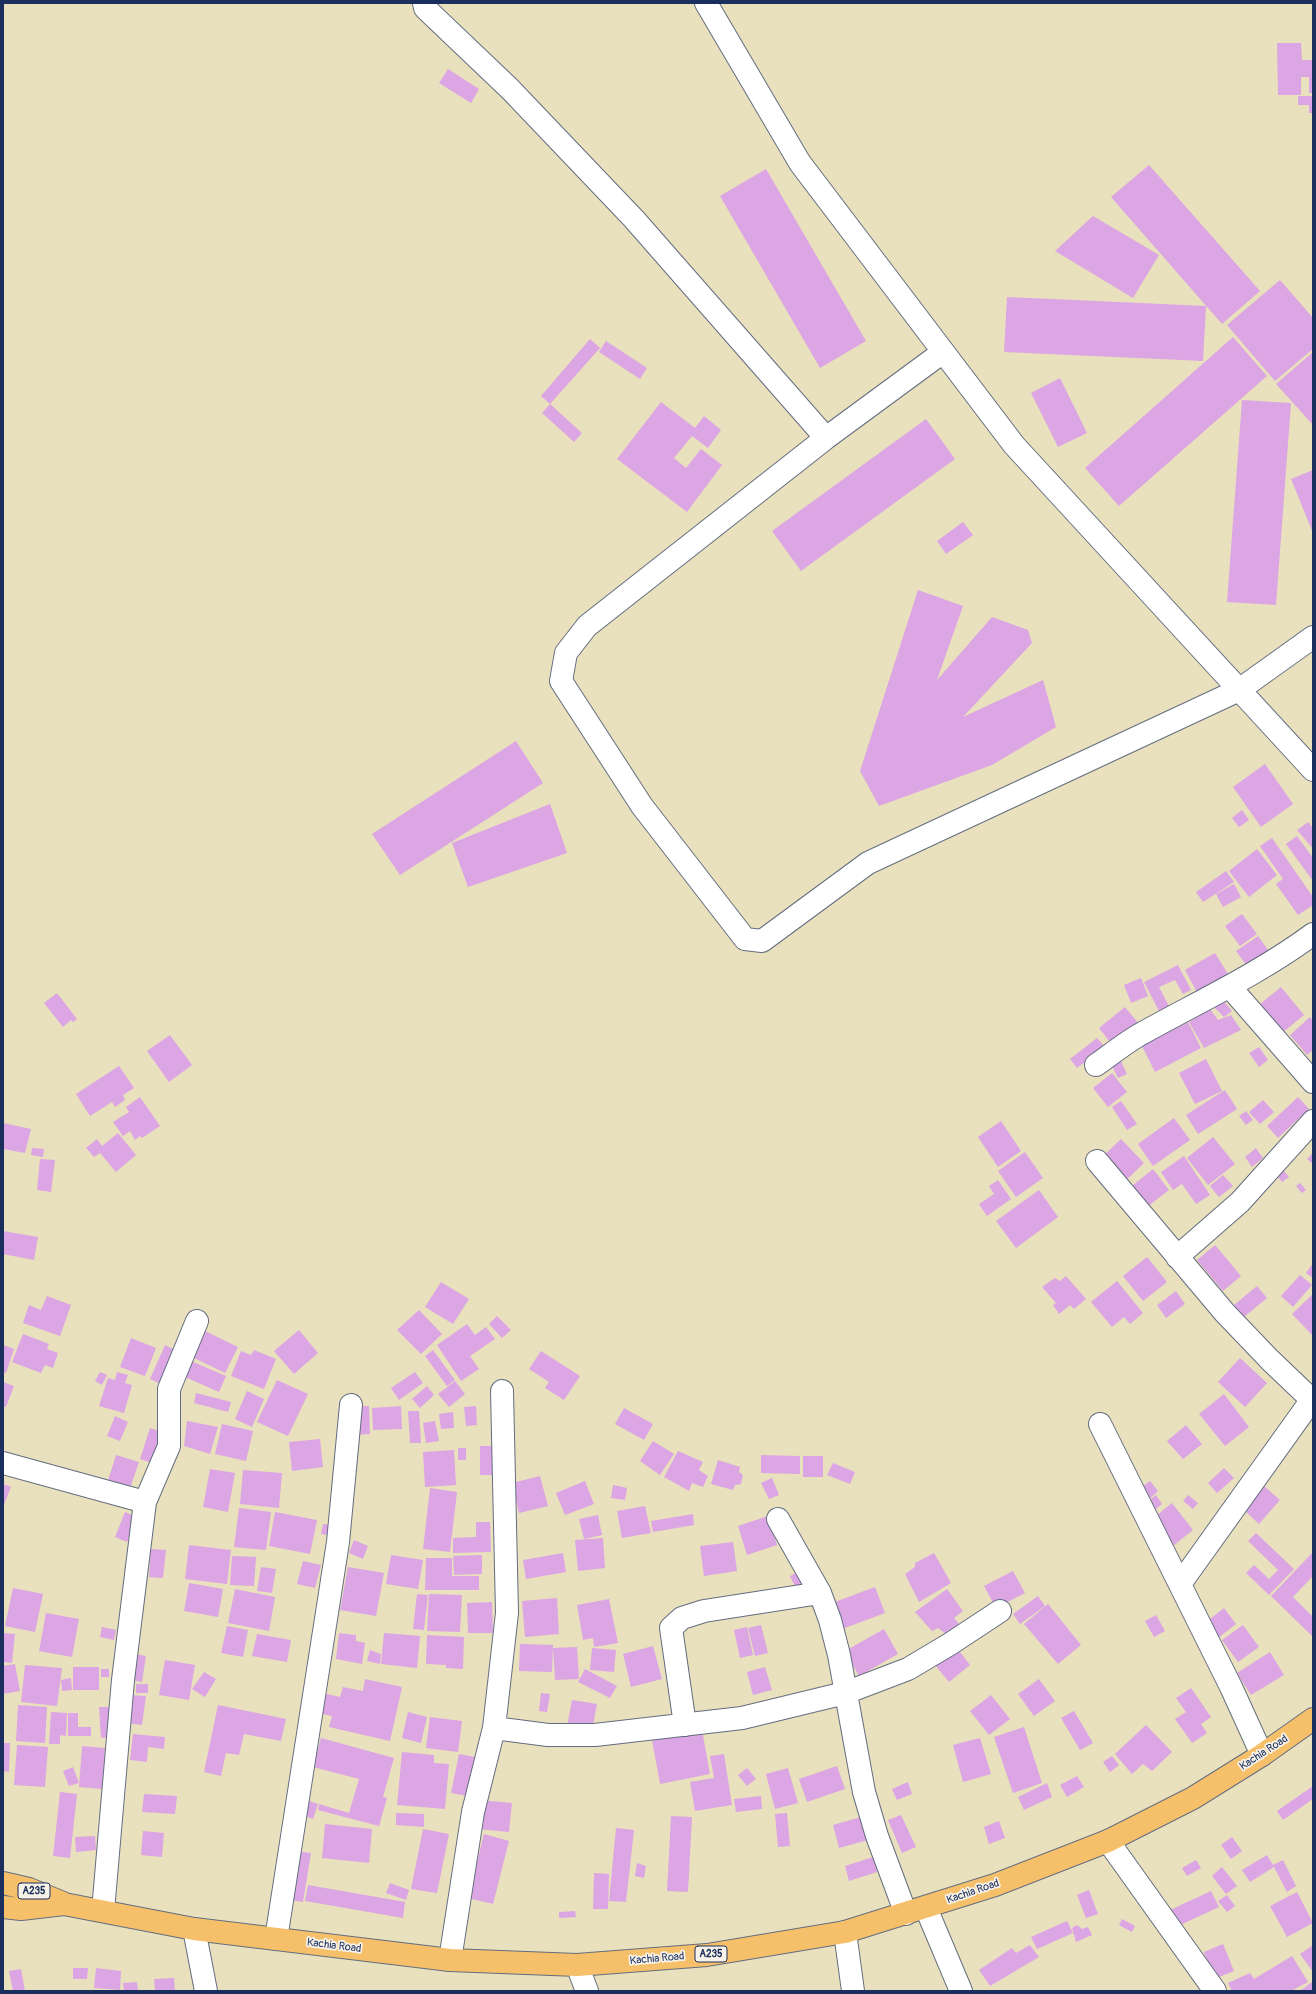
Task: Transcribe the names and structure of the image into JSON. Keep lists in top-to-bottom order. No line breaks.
{"streets":{"highway":["Kachia Road","A235"]},"crossings":[["Kachia Road","A235"]]}
